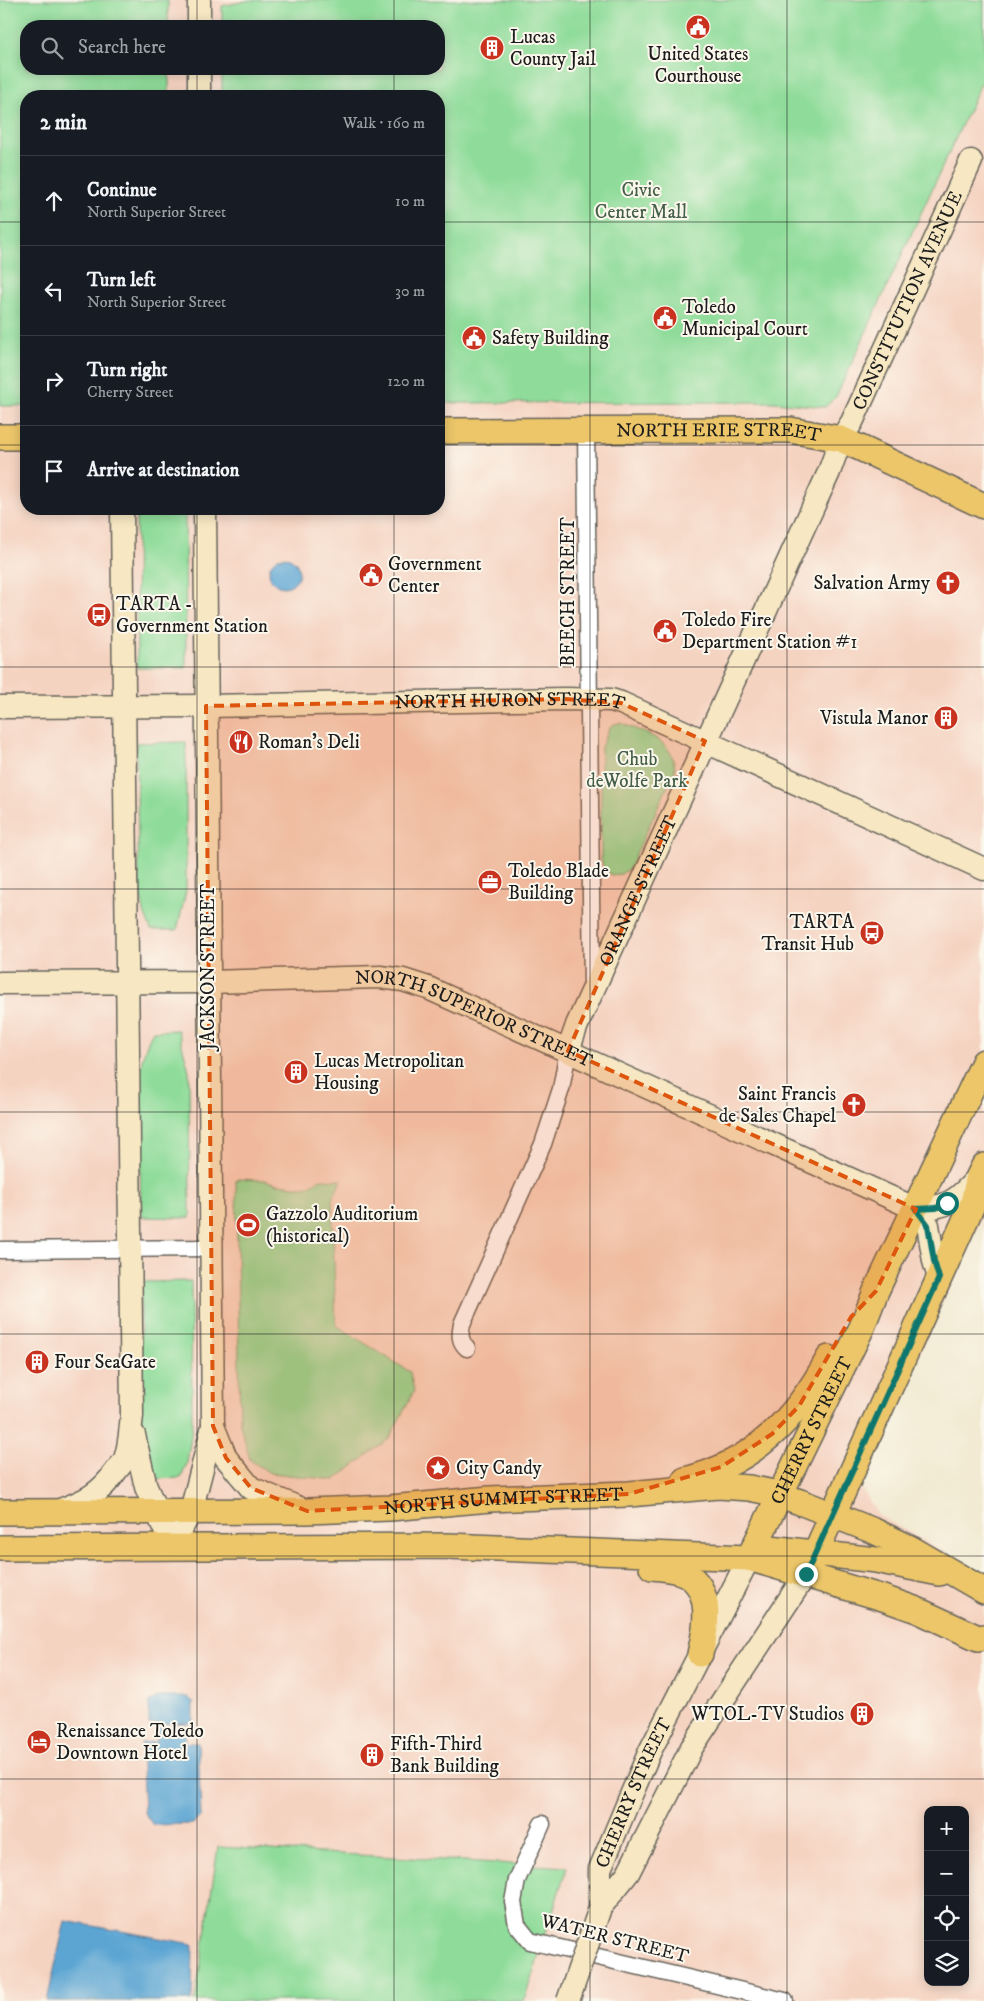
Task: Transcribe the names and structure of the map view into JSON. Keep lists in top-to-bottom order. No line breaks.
{"streets":{"main road":["NORTH ERIE STREET","CHERRY STREET","NORTH SUMMIT STREET"],"street":["CONSTITUTION AVENUE","BEECH STREET","NORTH HURON STREET","ORANGE STREET","JACKSON STREET","NORTH SUPERIOR STREET","WATER STREET"]},"crossings":[["CONSTITUTION AVENUE","NORTH ERIE STREET"],["CONSTITUTION AVENUE","ORANGE STREET"],["NORTH ERIE STREET","BEECH STREET"],["NORTH ERIE STREET","ORANGE STREET"],["BEECH STREET","NORTH HURON STREET"],["BEECH STREET","ORANGE STREET"],["NORTH HURON STREET","ORANGE STREET"],["NORTH HURON STREET","JACKSON STREET"],["ORANGE STREET","NORTH SUPERIOR STREET"],["JACKSON STREET","NORTH SUPERIOR STREET"],["JACKSON STREET","NORTH SUMMIT STREET"],["NORTH SUPERIOR STREET","CHERRY STREET"],["CHERRY STREET","NORTH SUMMIT STREET"]],"parks":["Civic Center Mall","Chub deWolfe Park"],"places":{"public building":["United States Courthouse","Toledo Municipal Court","Safety Building","Government Center","Toledo Fire Department Station #1"],"building":["Lucas County Jail","Vistula Manor","Lucas Metropolitan Housing","Four SeaGate","WTOL-TV Studios","Fifth-Third Bank Building"],"church":["Salvation Army","Saint Francis de Sales Chapel"],"bus stop":["TARTA - Government Station","TARTA Transit Hub"],"restaurant":["Roman's Deli"],"office":["Toledo Blade Building"],"sports":["Gazzolo Auditorium (historical)"],"place":["City Candy"],"hotel":["Renaissance Toledo Downtown Hotel"]},"page":{"search":"Search here","heading":["2 min","Walk · 160 m"],"list":[["Continue","North Superior Street","10 m"],["Turn left","North Superior Street","30 m"],["Turn right","Cherry Street","120 m"],"Arrive at destination"],"map_buttons":["+","−"]}}
